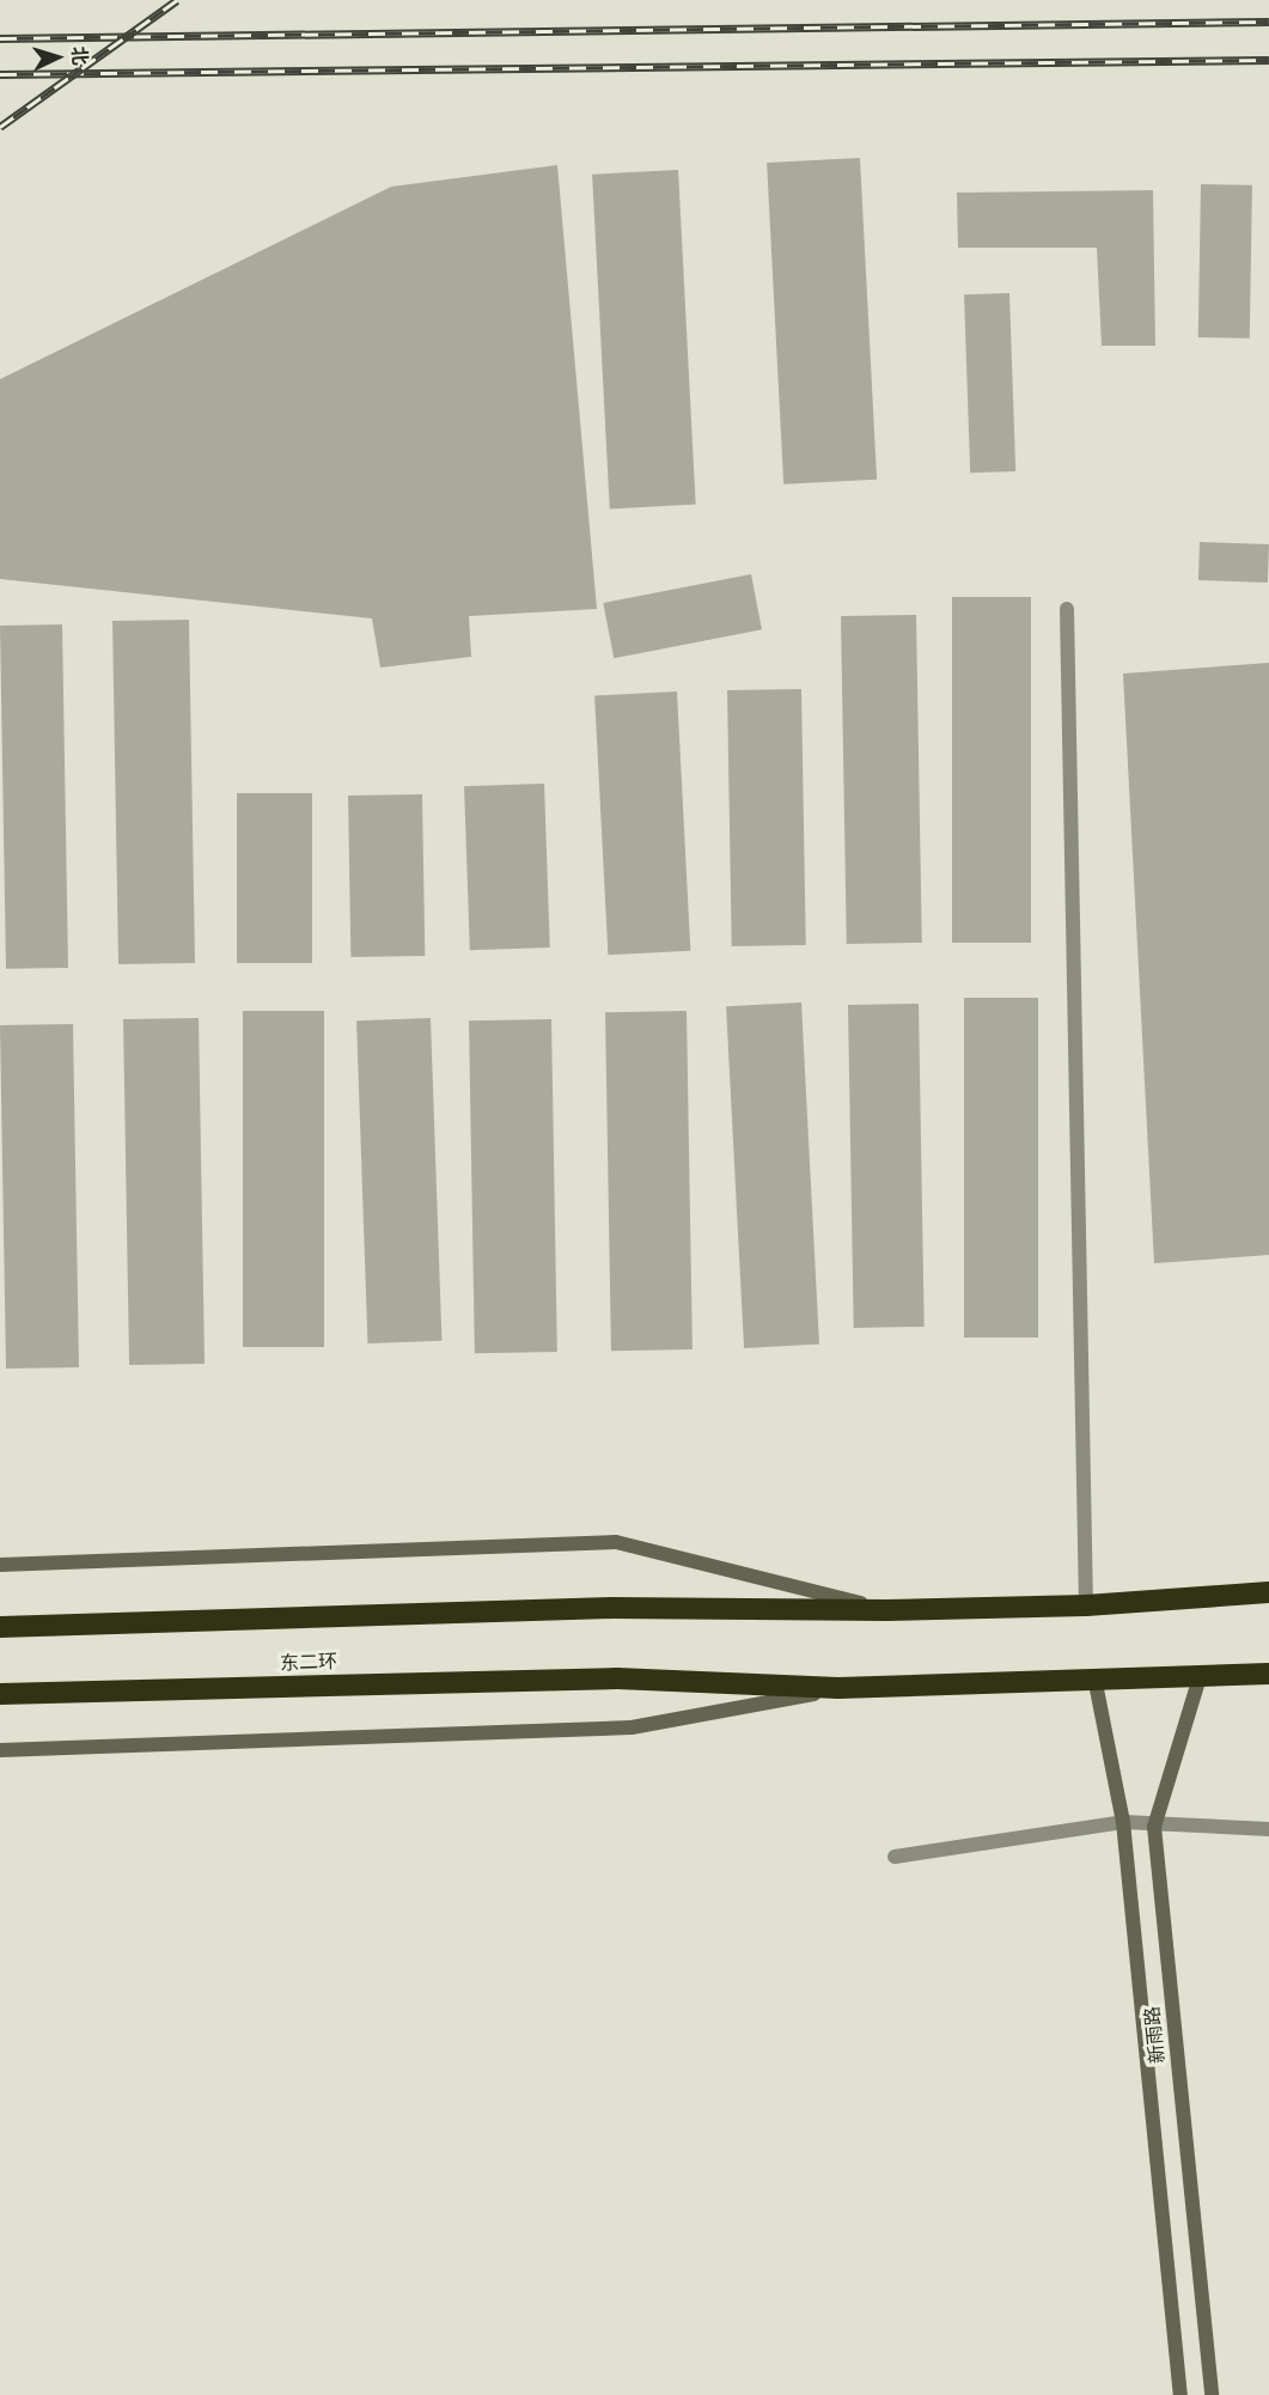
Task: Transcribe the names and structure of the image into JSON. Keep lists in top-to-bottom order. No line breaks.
{"streets":{"highway":["东二环"],"street":["新雨路"]},"crossings":[["东二环","新雨路"]],"north":"right"}
